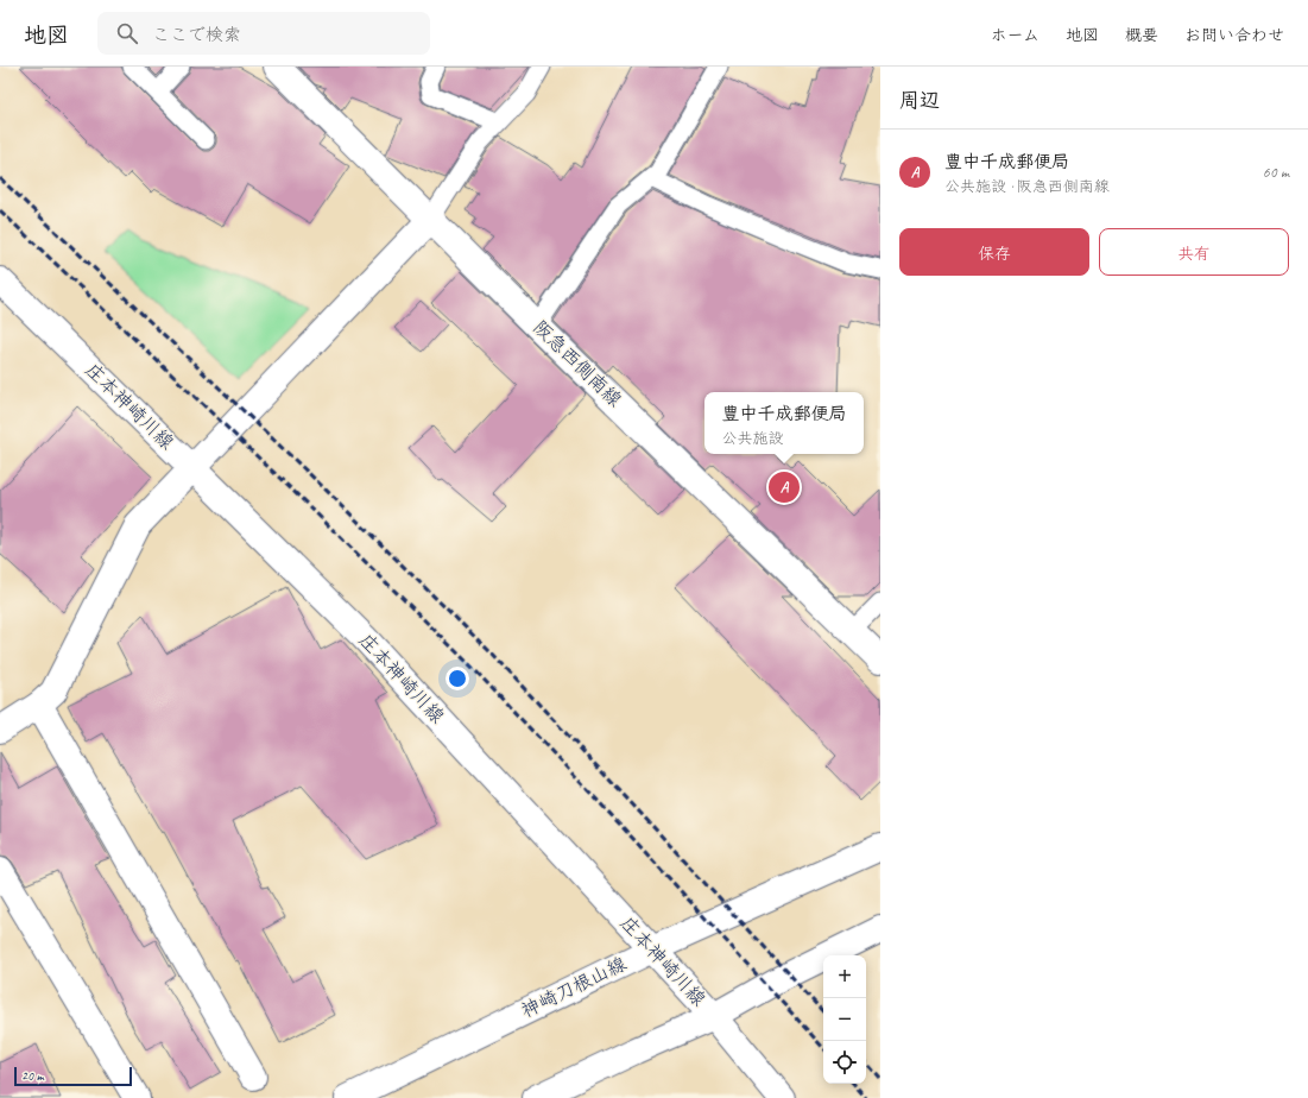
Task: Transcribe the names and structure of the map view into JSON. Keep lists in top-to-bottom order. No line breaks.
{"streets":{"street":["阪急西側南線","庄本神崎川線","神崎刀根山線"]},"crossings":[["庄本神崎川線","神崎刀根山線"]],"scale_bar":"20 m","page":{"header":"地図","search":"ここで検索","nav":["ホーム","地図","概要","お問い合わせ"],"heading":"周辺","list":[{"mark":"A","name":"豊中千成郵便局","note":"公共施設 · 阪急西側南線","value":"60 m"}],"buttons":["保存","共有"],"popup":["豊中千成郵便局","公共施設"],"pins":"A","map_buttons":["+","−"],"scale":"20 m"}}
